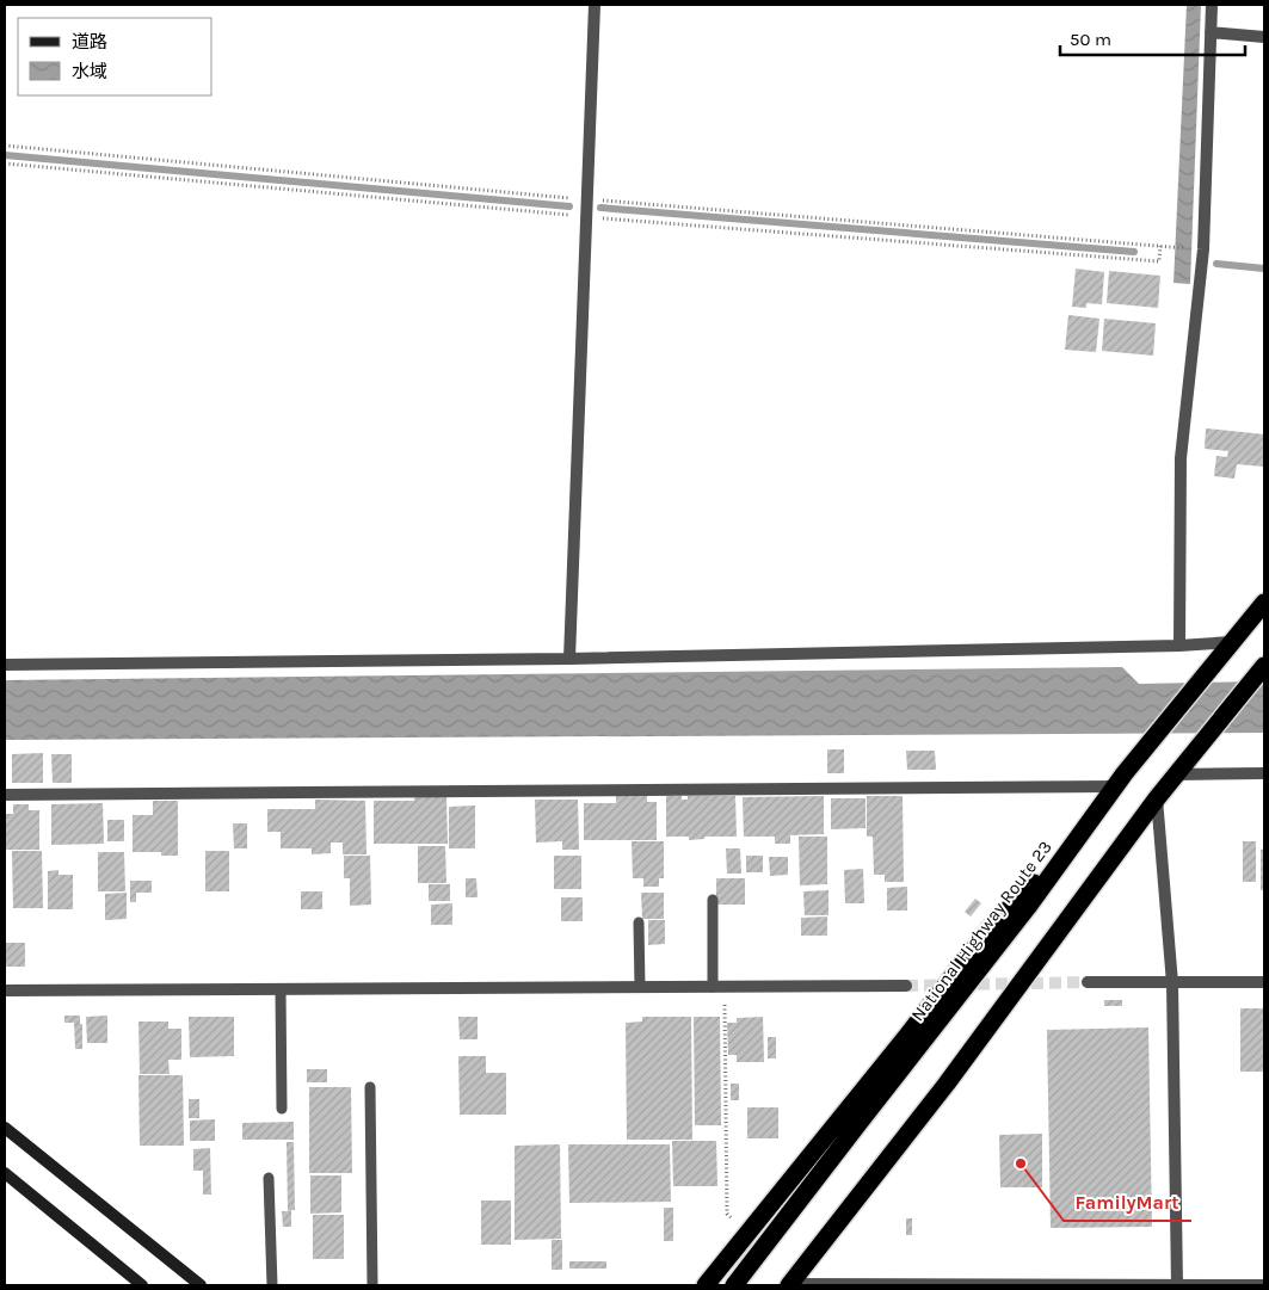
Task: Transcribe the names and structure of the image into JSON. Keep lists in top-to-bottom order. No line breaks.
{"streets":{"highway":["National Highway Route 23"]},"places":["FamilyMart"],"legend":["道路","水域"],"scale_bar":"50 m"}
